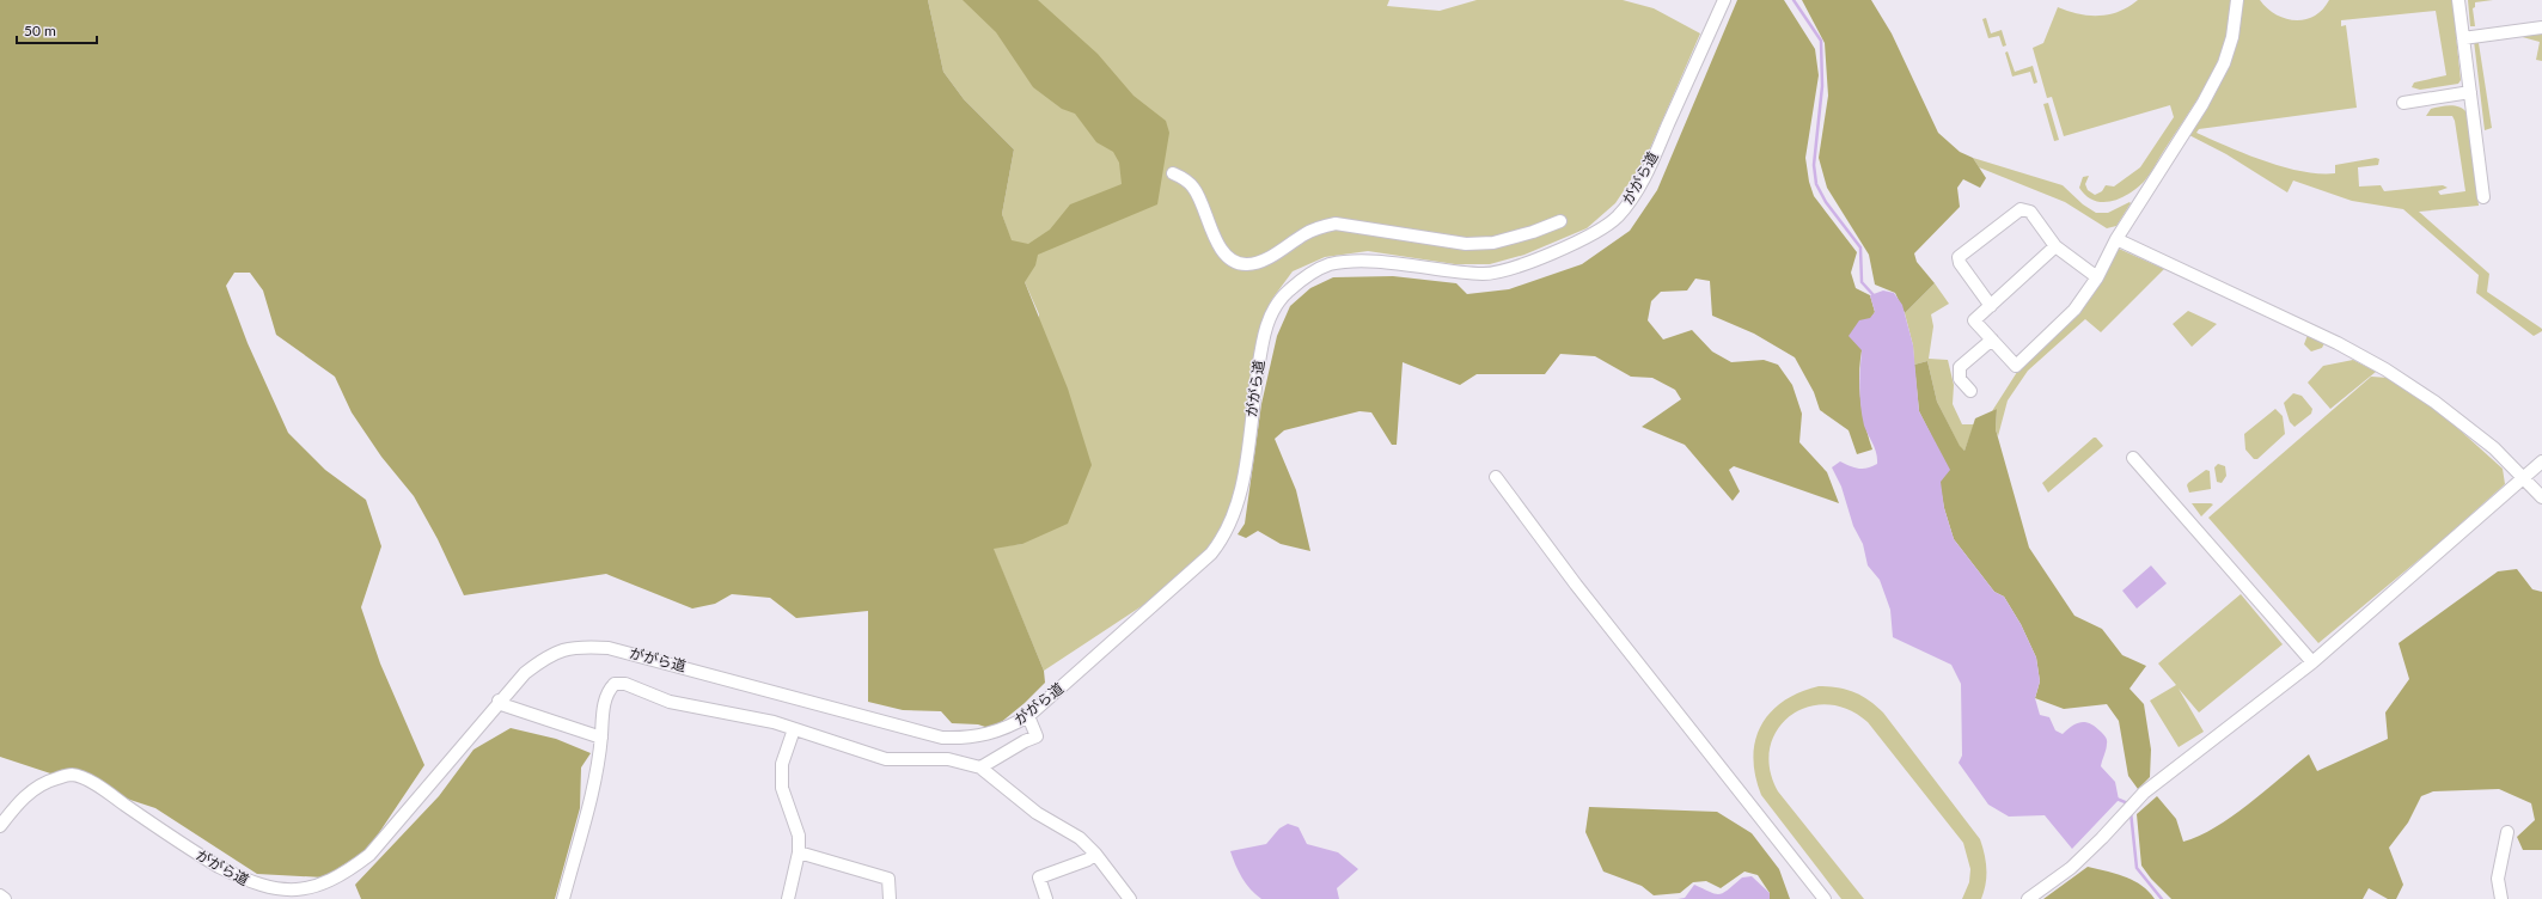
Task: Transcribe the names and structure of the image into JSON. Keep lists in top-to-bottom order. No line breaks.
{"streets":{"street":["ががら道"]},"scale_bar":"50 m"}
